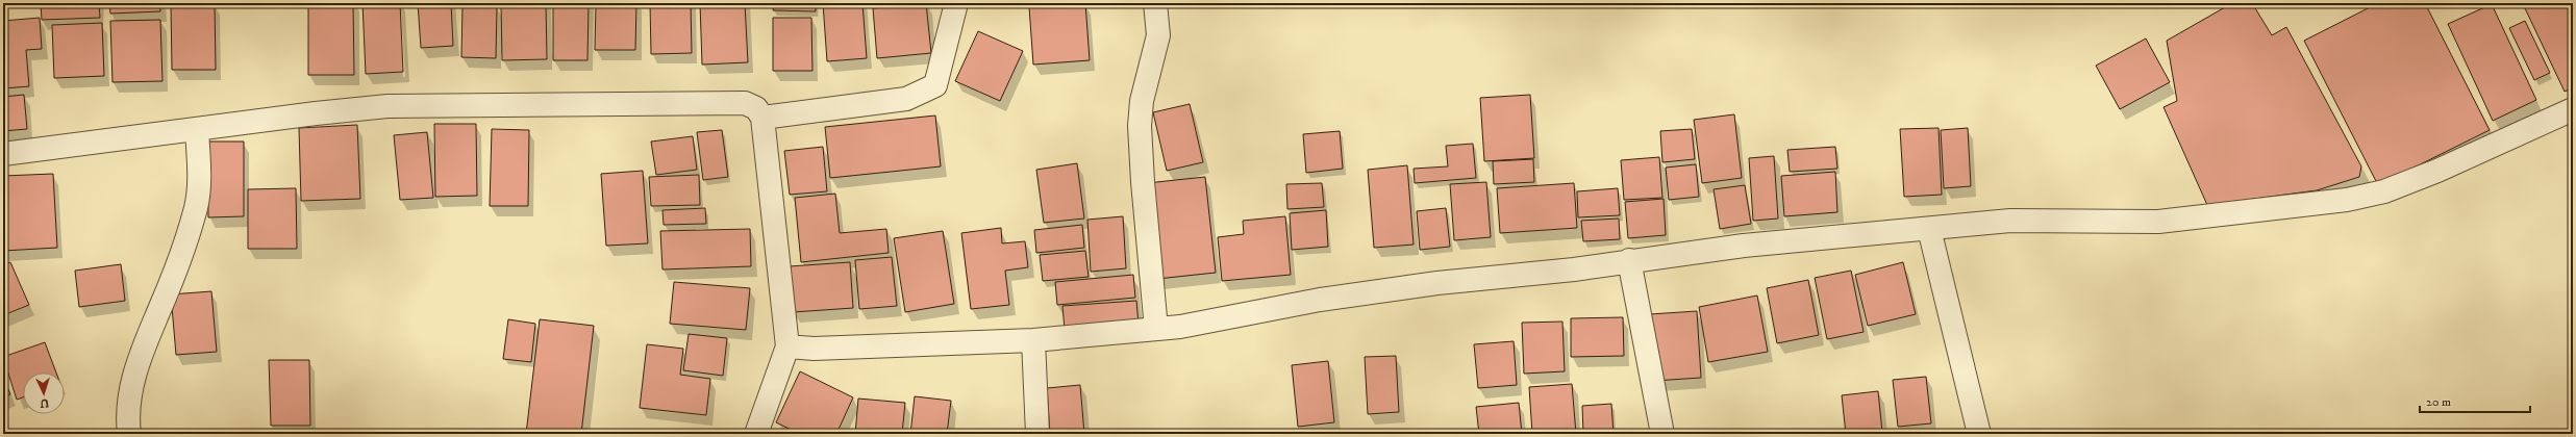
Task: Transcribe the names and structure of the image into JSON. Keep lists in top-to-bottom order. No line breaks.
{"scale_bar":"20 m","north":"bottom"}
